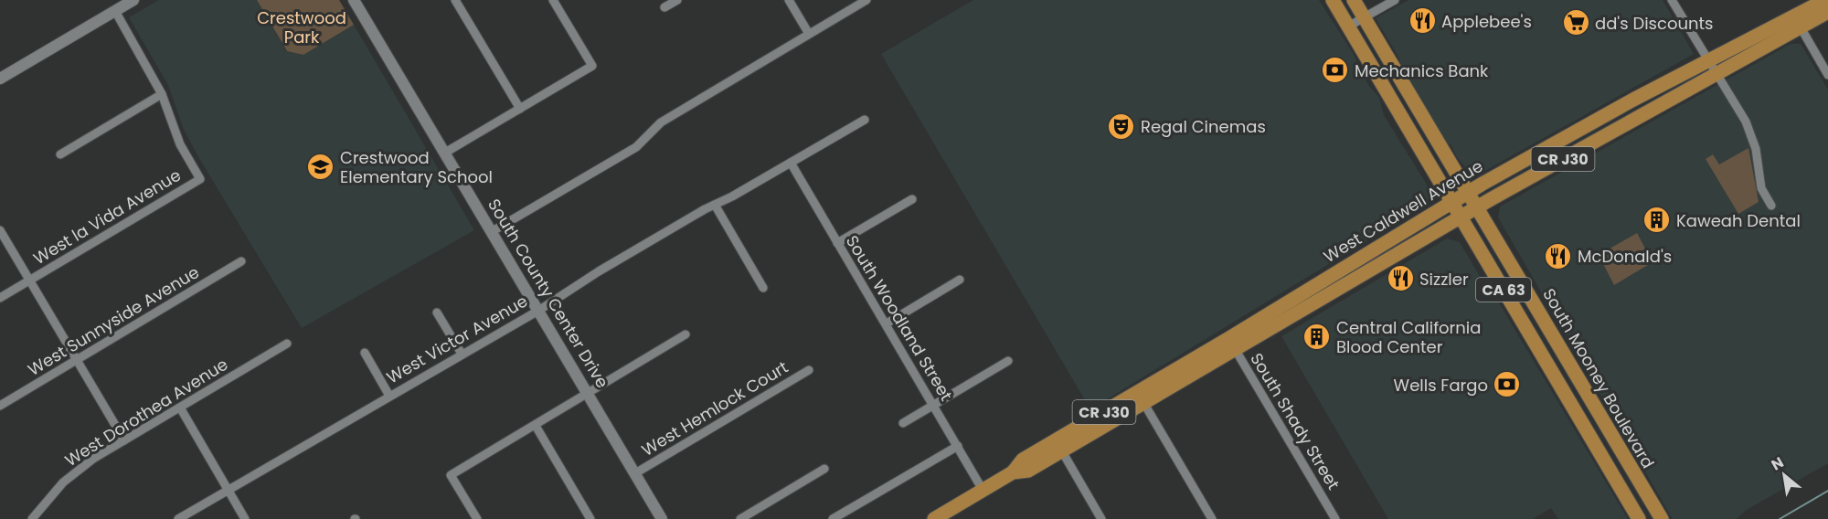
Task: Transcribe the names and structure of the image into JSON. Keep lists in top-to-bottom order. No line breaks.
{"streets":{"main road":["CR J30","West Caldwell Avenue","CA 63","South Mooney Boulevard"],"street":["West la Vida Avenue","South County Center Drive","South Woodland Street","West Sunnyside Avenue","West Victor Avenue","West Hemlock Court","West Dorothea Avenue","South Shady Street"]},"crossings":[["West Caldwell Avenue","CA 63"],["West Caldwell Avenue","South Woodland Street"],["West Caldwell Avenue","South Mooney Boulevard"],["West Caldwell Avenue","South Shady Street"],["South County Center Drive","West Victor Avenue"],["South County Center Drive","West Hemlock Court"],["South Woodland Street","West Victor Avenue"]],"parks":["Crestwood Park"],"places":{"restaurant":["Applebee's","McDonald's","Sizzler"],"supermarket":["dd's Discounts"],"bank":["Mechanics Bank","Wells Fargo"],"theatre":["Regal Cinemas"],"school or university":["Crestwood Elementary School"],"building":["Kaweah Dental","Central California Blood Center"]},"north":"top left"}
